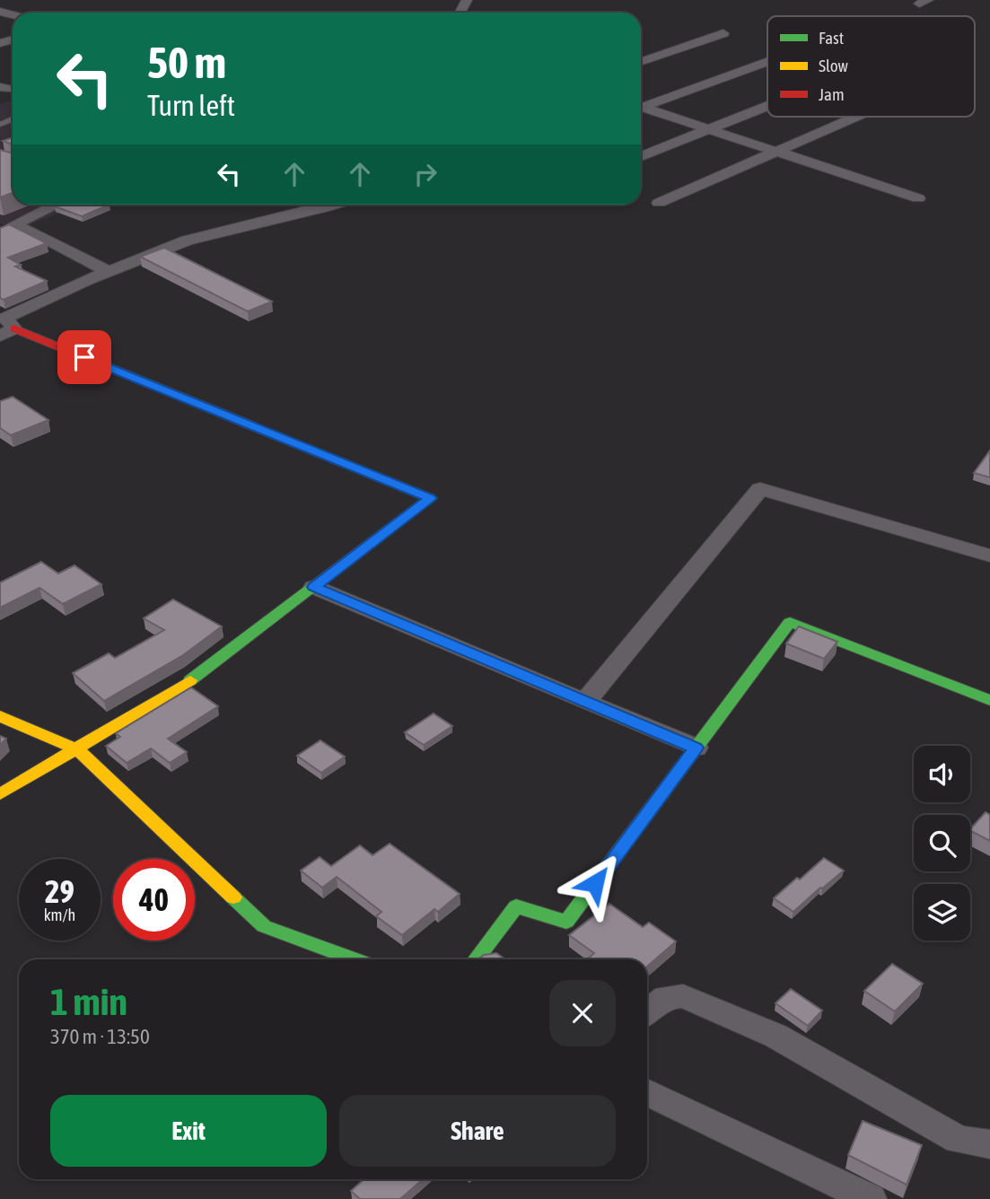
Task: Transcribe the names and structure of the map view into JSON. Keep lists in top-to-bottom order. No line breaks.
{"legend":["Fast","Slow","Jam"],"page":{"turn":["50 m","Turn left"],"speed":"29 km/h","limit":"40","heading":["1 min","370 m · 13:50"],"buttons":["Exit","Share"]}}
